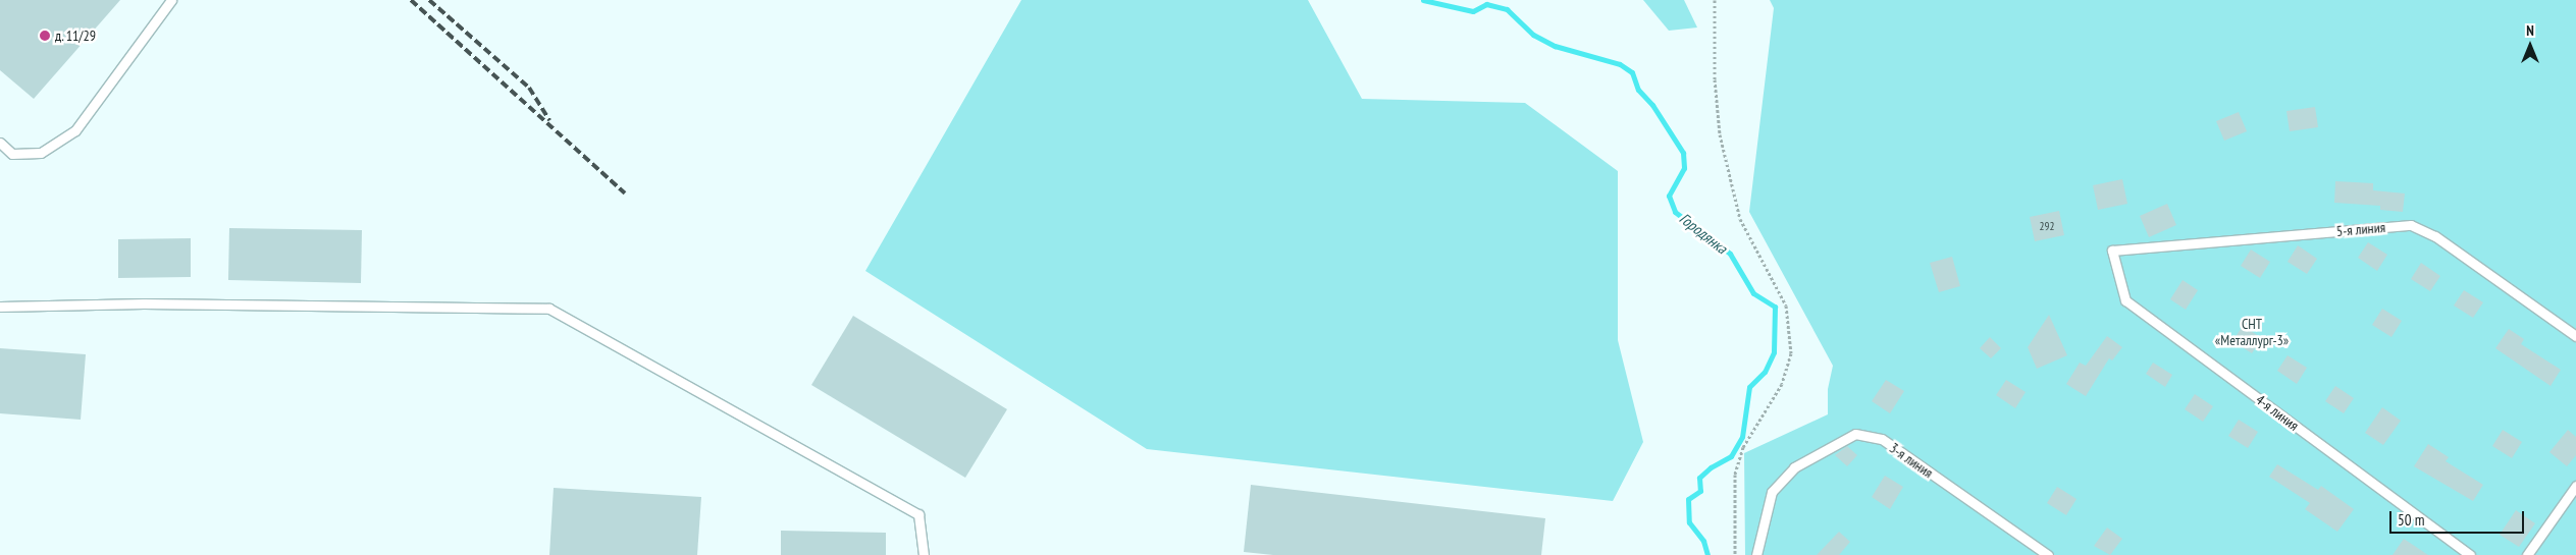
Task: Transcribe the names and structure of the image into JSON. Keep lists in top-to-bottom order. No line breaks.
{"streets":{"lane":["5-я линия","4-я линия","3-я линия"]},"crossings":[["5-я линия","4-я линия"]],"water":["Городянка"],"parks":["СНТ «Металлург-3»"],"places":["д. 11/29"],"house_numbers":["292"],"scale_bar":"50 m","north":"top"}
